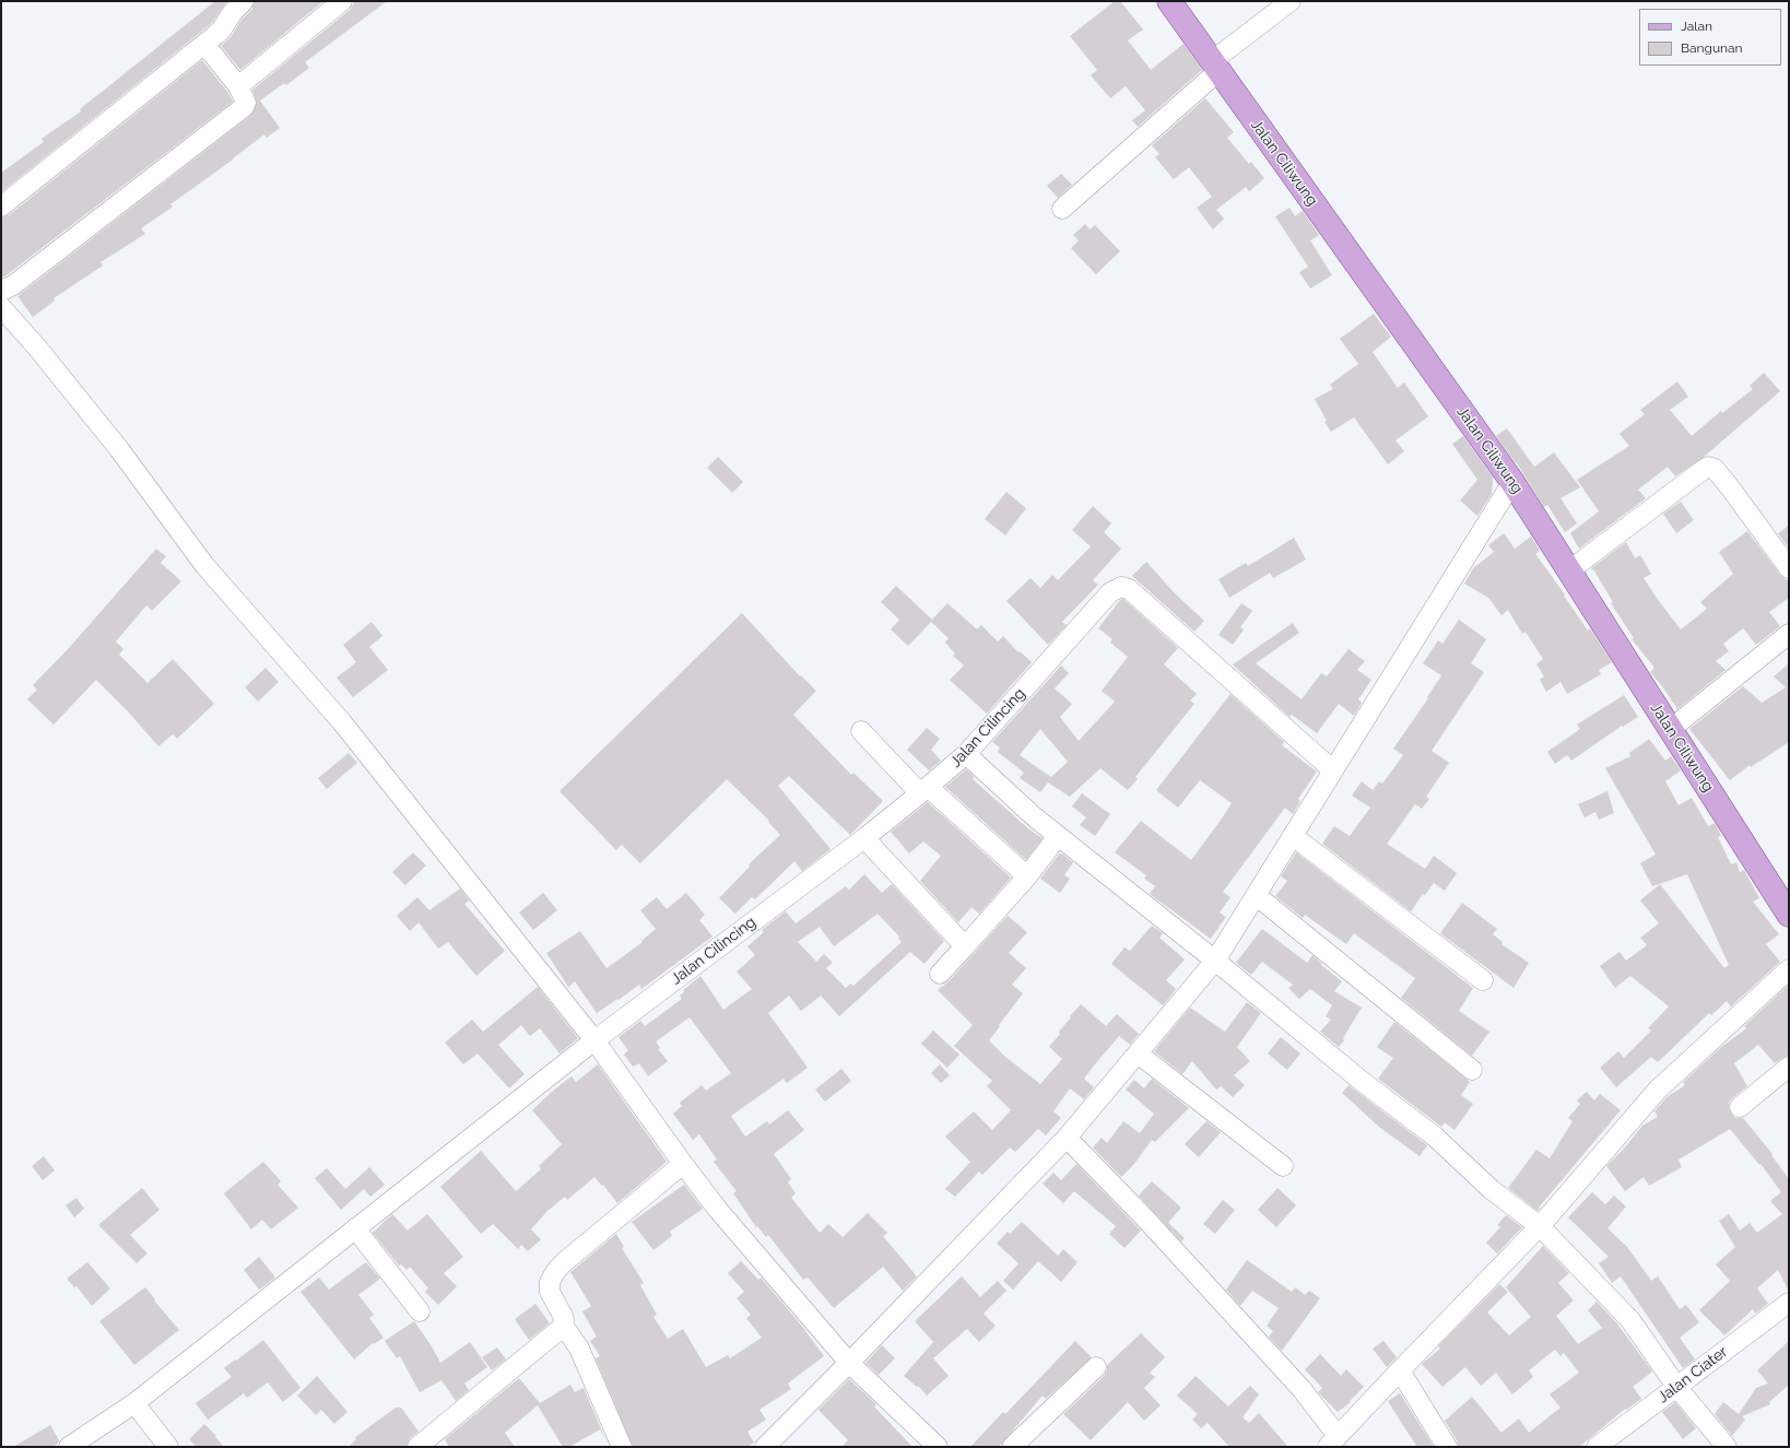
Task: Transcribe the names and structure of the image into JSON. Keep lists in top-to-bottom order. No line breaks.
{"streets":{"main road":["Jalan Ciliwung"],"street":["Jalan Cilincing","Jalan Ciater"]},"legend":["Jalan","Bangunan"]}
